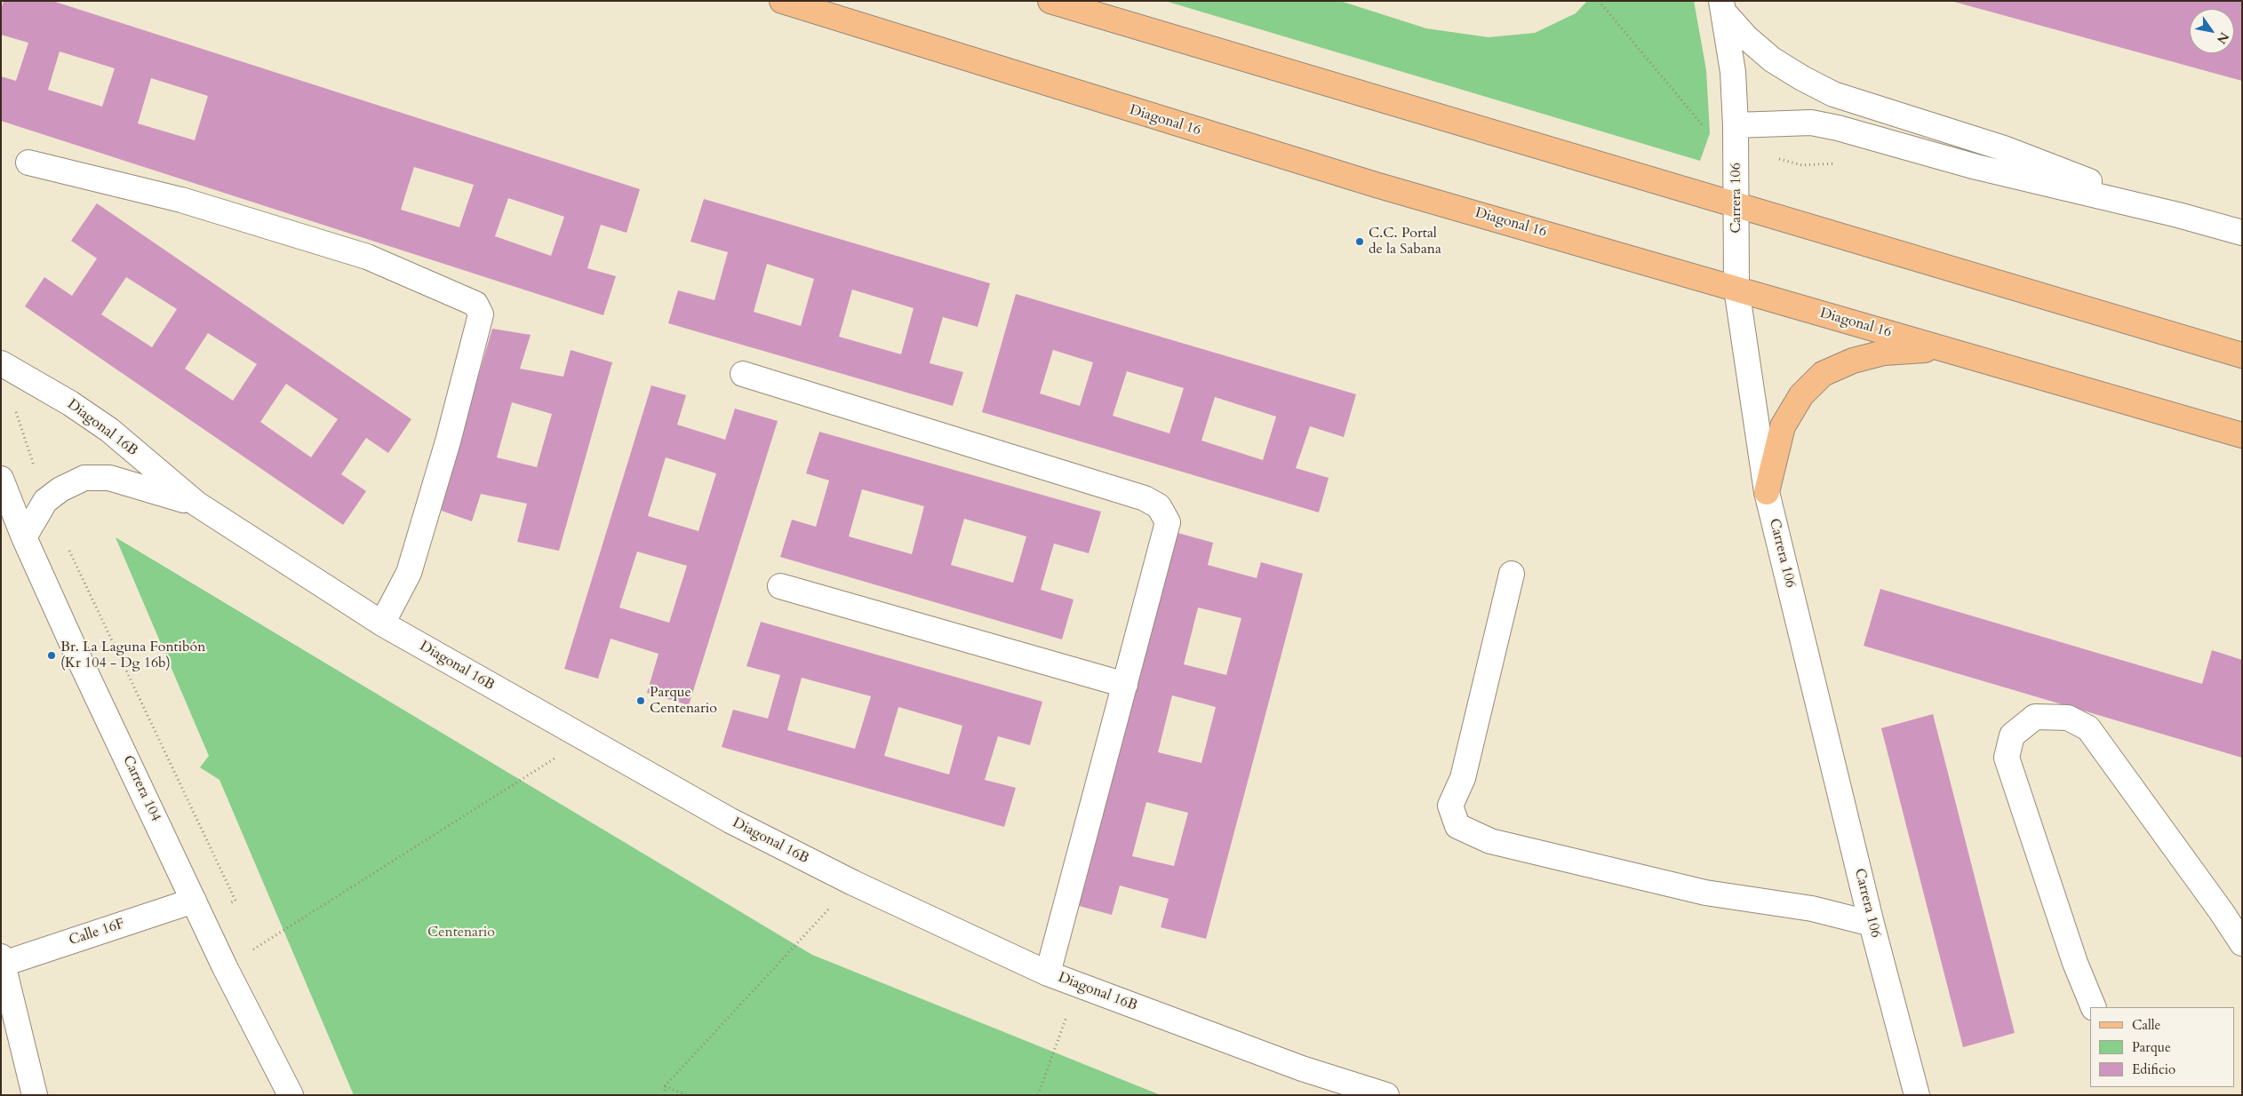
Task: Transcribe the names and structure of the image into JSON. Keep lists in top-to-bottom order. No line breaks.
{"streets":{"main road":["Diagonal 16"],"street":["Carrera 106","Diagonal 16B","Carrera 104","Calle 16F"]},"crossings":[["Diagonal 16","Carrera 106"],["Diagonal 16B","Carrera 104"],["Carrera 104","Calle 16F"]],"parks":["Centenario"],"places":["C.C. Portal de la Sabana","Br. La Laguna Fontibón (Kr 104 - Dg 16b)","Parque Centenario"],"legend":["Calle","Parque","Edificio"],"north":"bottom right"}
